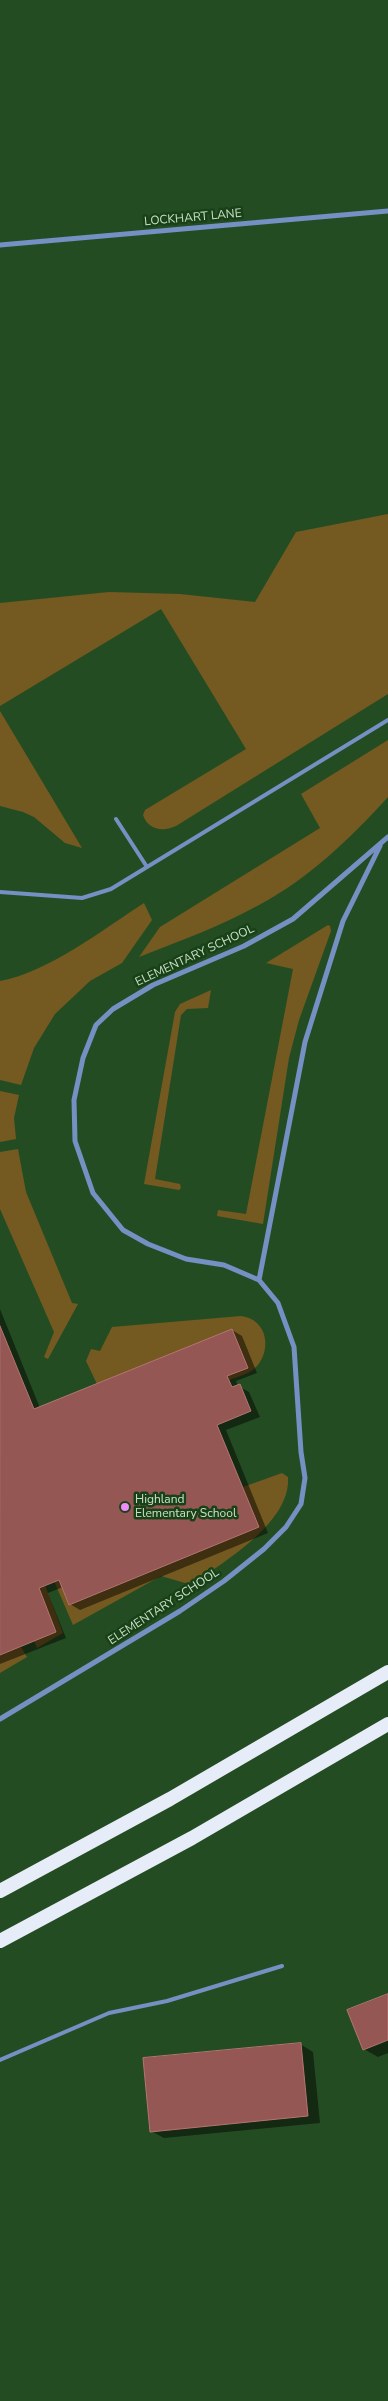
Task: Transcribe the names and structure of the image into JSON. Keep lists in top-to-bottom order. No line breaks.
{"streets":{"street":["LOCKHART LANE","ELEMENTARY SCHOOL"]},"places":["Highland Elementary School"]}
